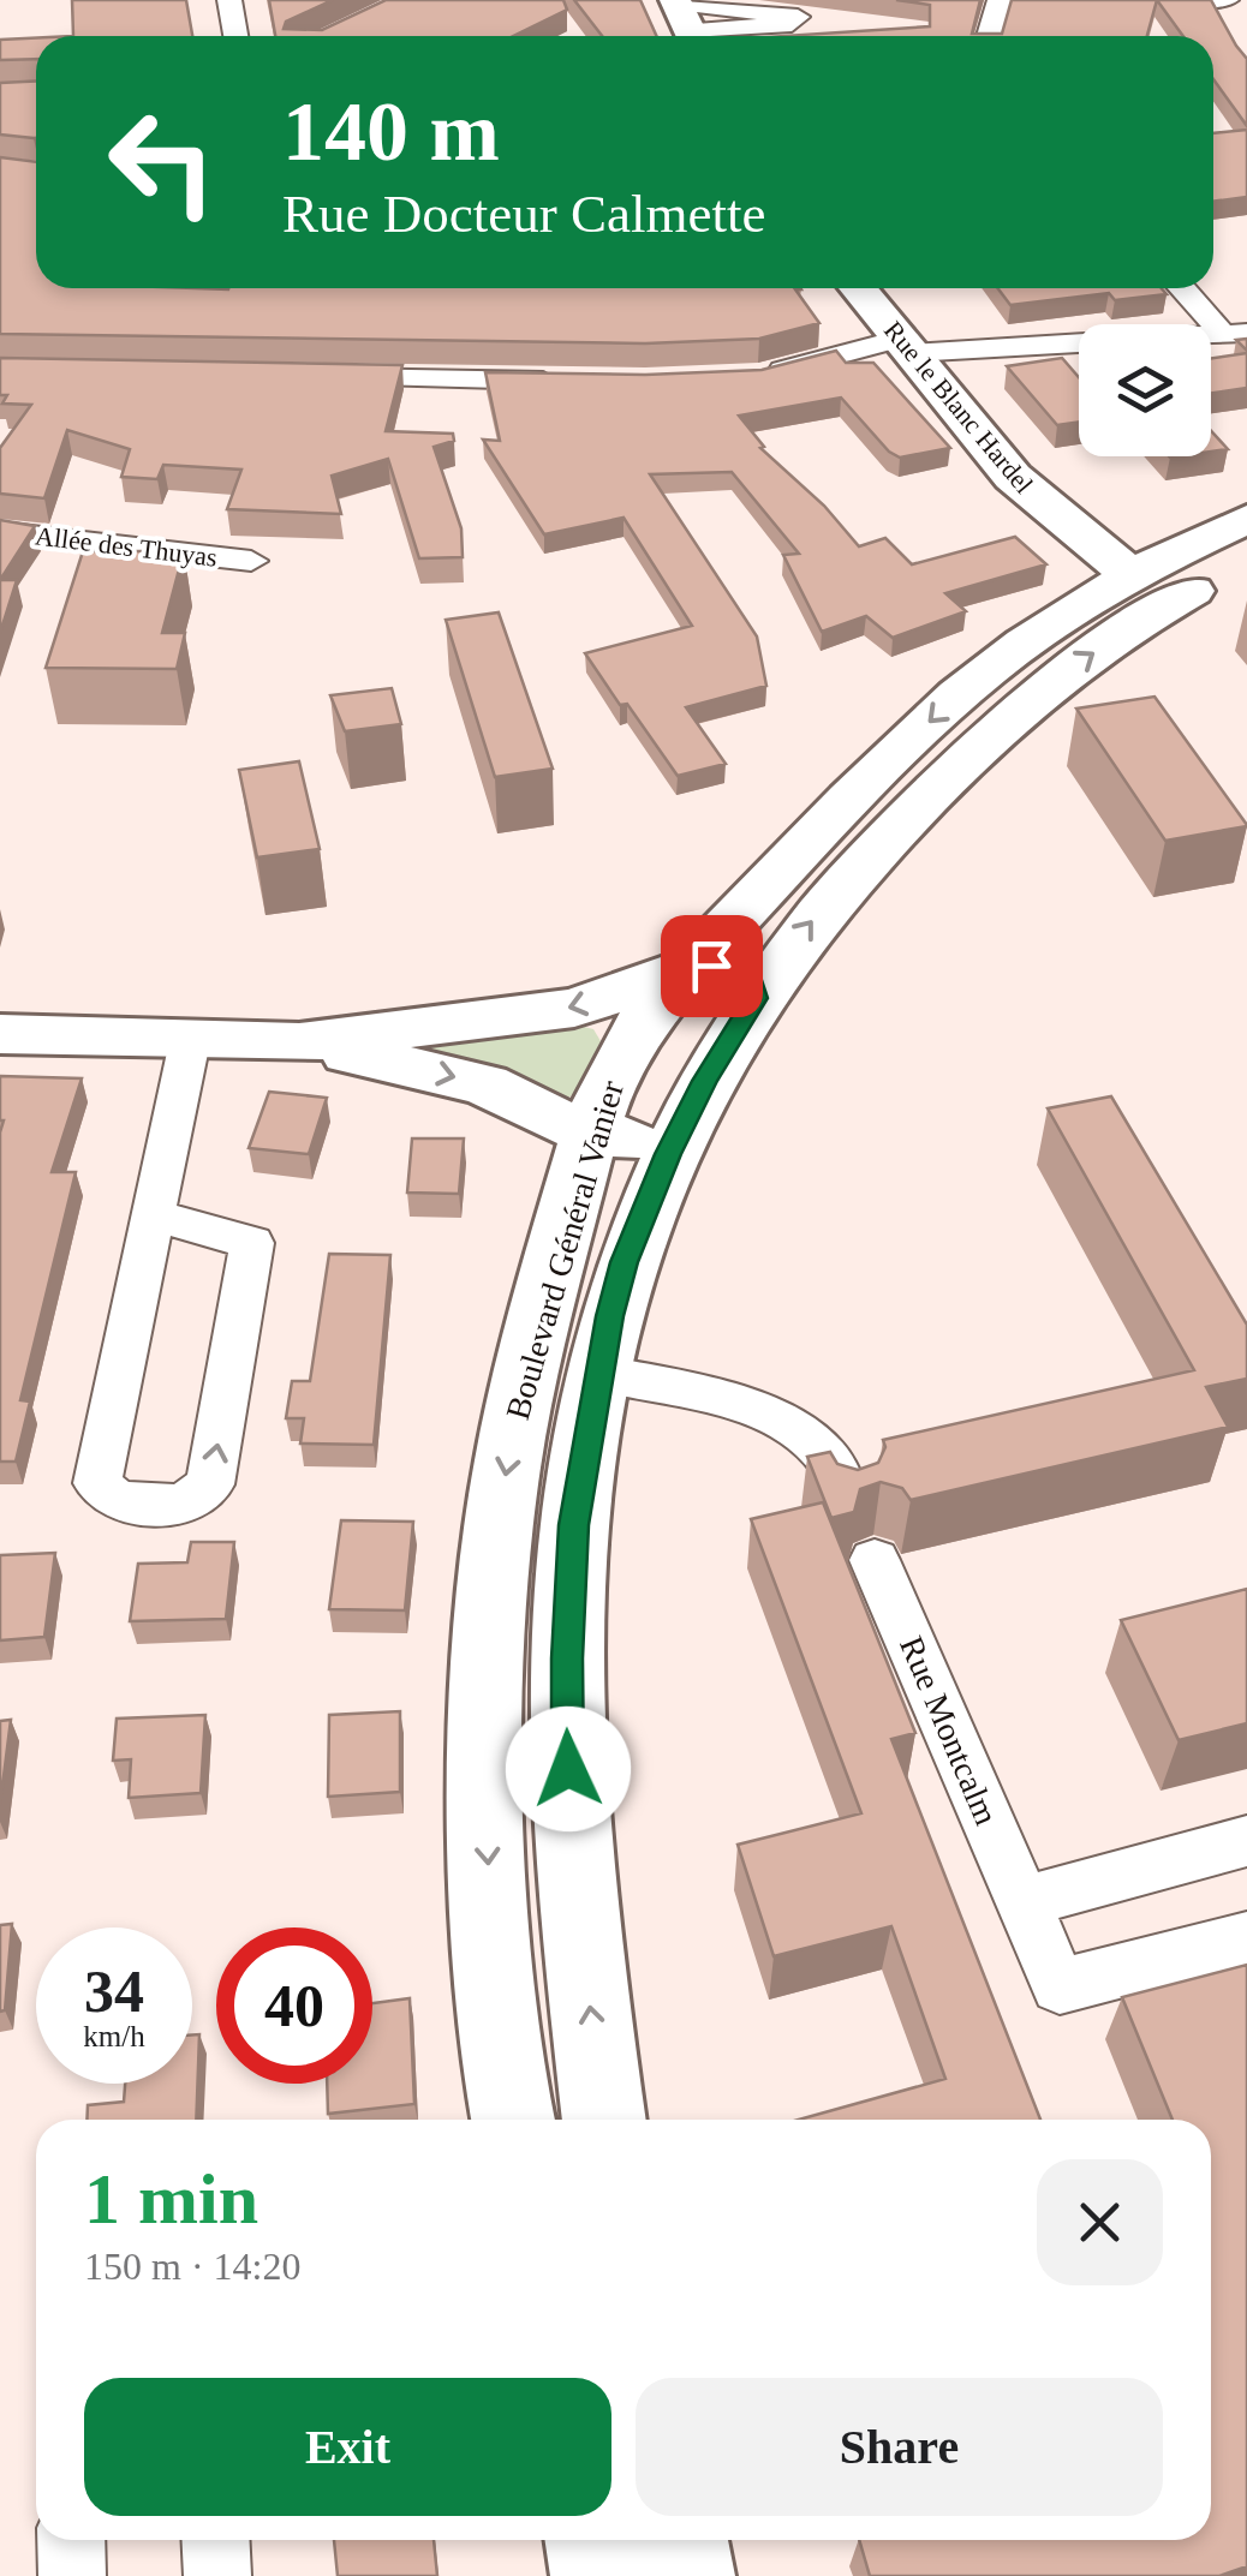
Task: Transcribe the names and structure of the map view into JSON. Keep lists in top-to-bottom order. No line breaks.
{"streets":{"street":["Rue le Blanc Hardel","Allée des Thuyas","Boulevard Général Vanier","Rue Montcalm"]},"crossings":[["Rue le Blanc Hardel","Boulevard Général Vanier"]],"page":{"turn":["140 m","Rue Docteur Calmette"],"speed":"34 km/h","limit":"40","heading":["1 min","150 m · 14:20"],"buttons":["Exit","Share"]}}
